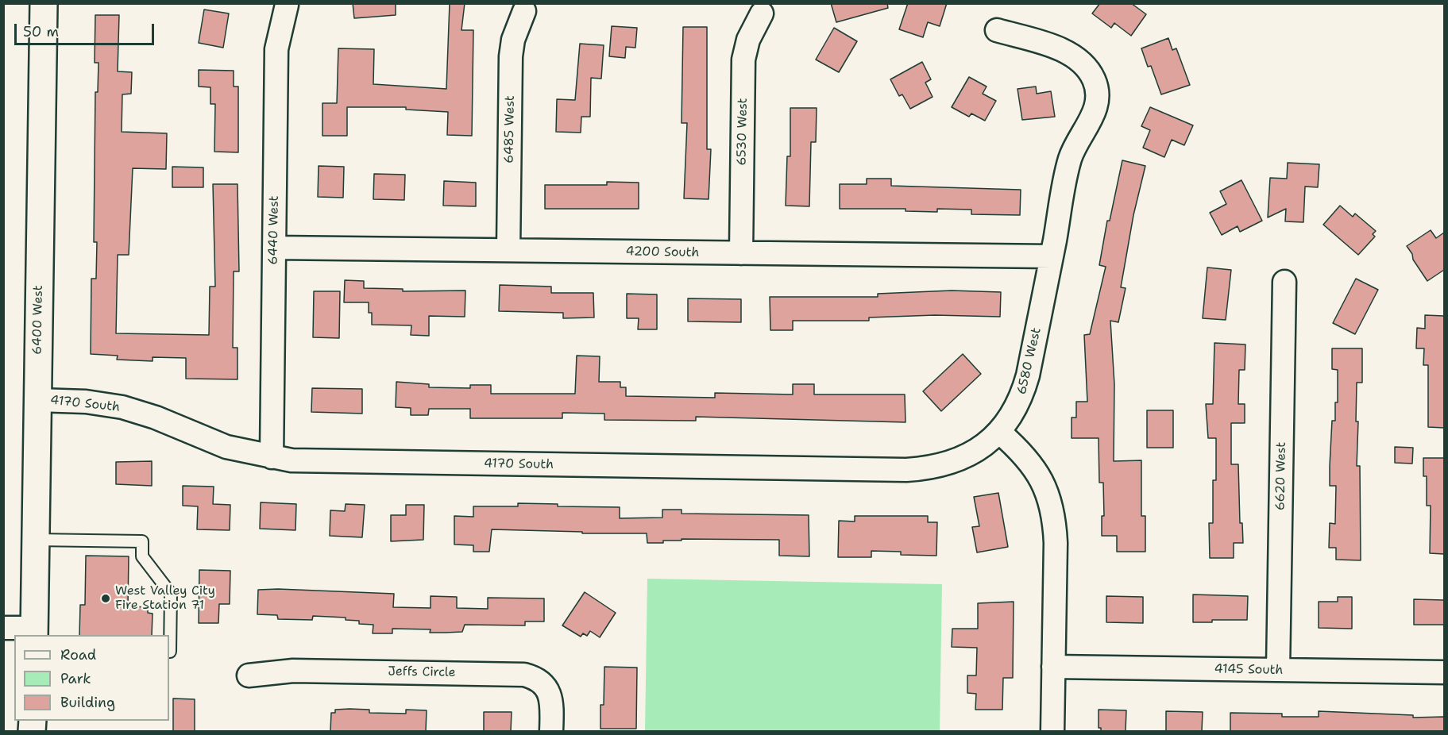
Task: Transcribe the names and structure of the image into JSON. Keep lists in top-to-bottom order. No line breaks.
{"streets":{"street":["6485 West","6530 West","6440 West","4200 South","6400 West","6580 West","4170 South","6620 West","4145 South","Jeffs Circle"]},"crossings":[["6485 West","4200 South"],["6530 West","4200 South"],["6440 West","4200 South"],["6440 West","4170 South"],["4200 South","6580 West"],["6400 West","4170 South"],["6580 West","4170 South"],["6620 West","4145 South"]],"places":["West Valley City Fire Station 71"],"legend":["Road","Park","Building"],"scale_bar":"50 m"}
